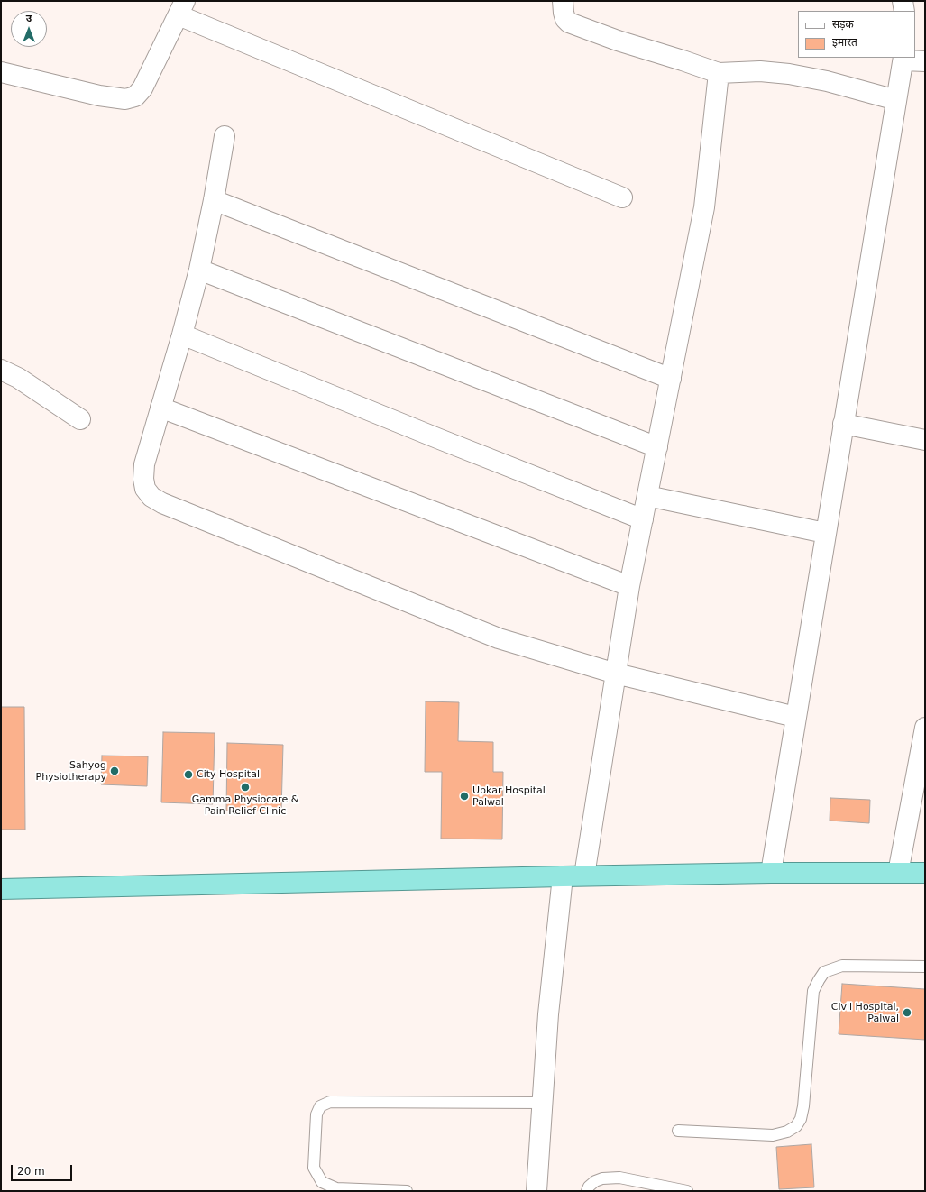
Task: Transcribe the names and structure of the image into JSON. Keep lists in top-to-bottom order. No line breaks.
{"places":["Sahyog Physiotherapy","City Hospital","Gamma Physiocare & Pain Relief Clinic","Upkar Hospital Palwal","Civil Hospital, Palwal"],"legend":["सड़क","इमारत"],"scale_bar":"20 m","north":"top"}
